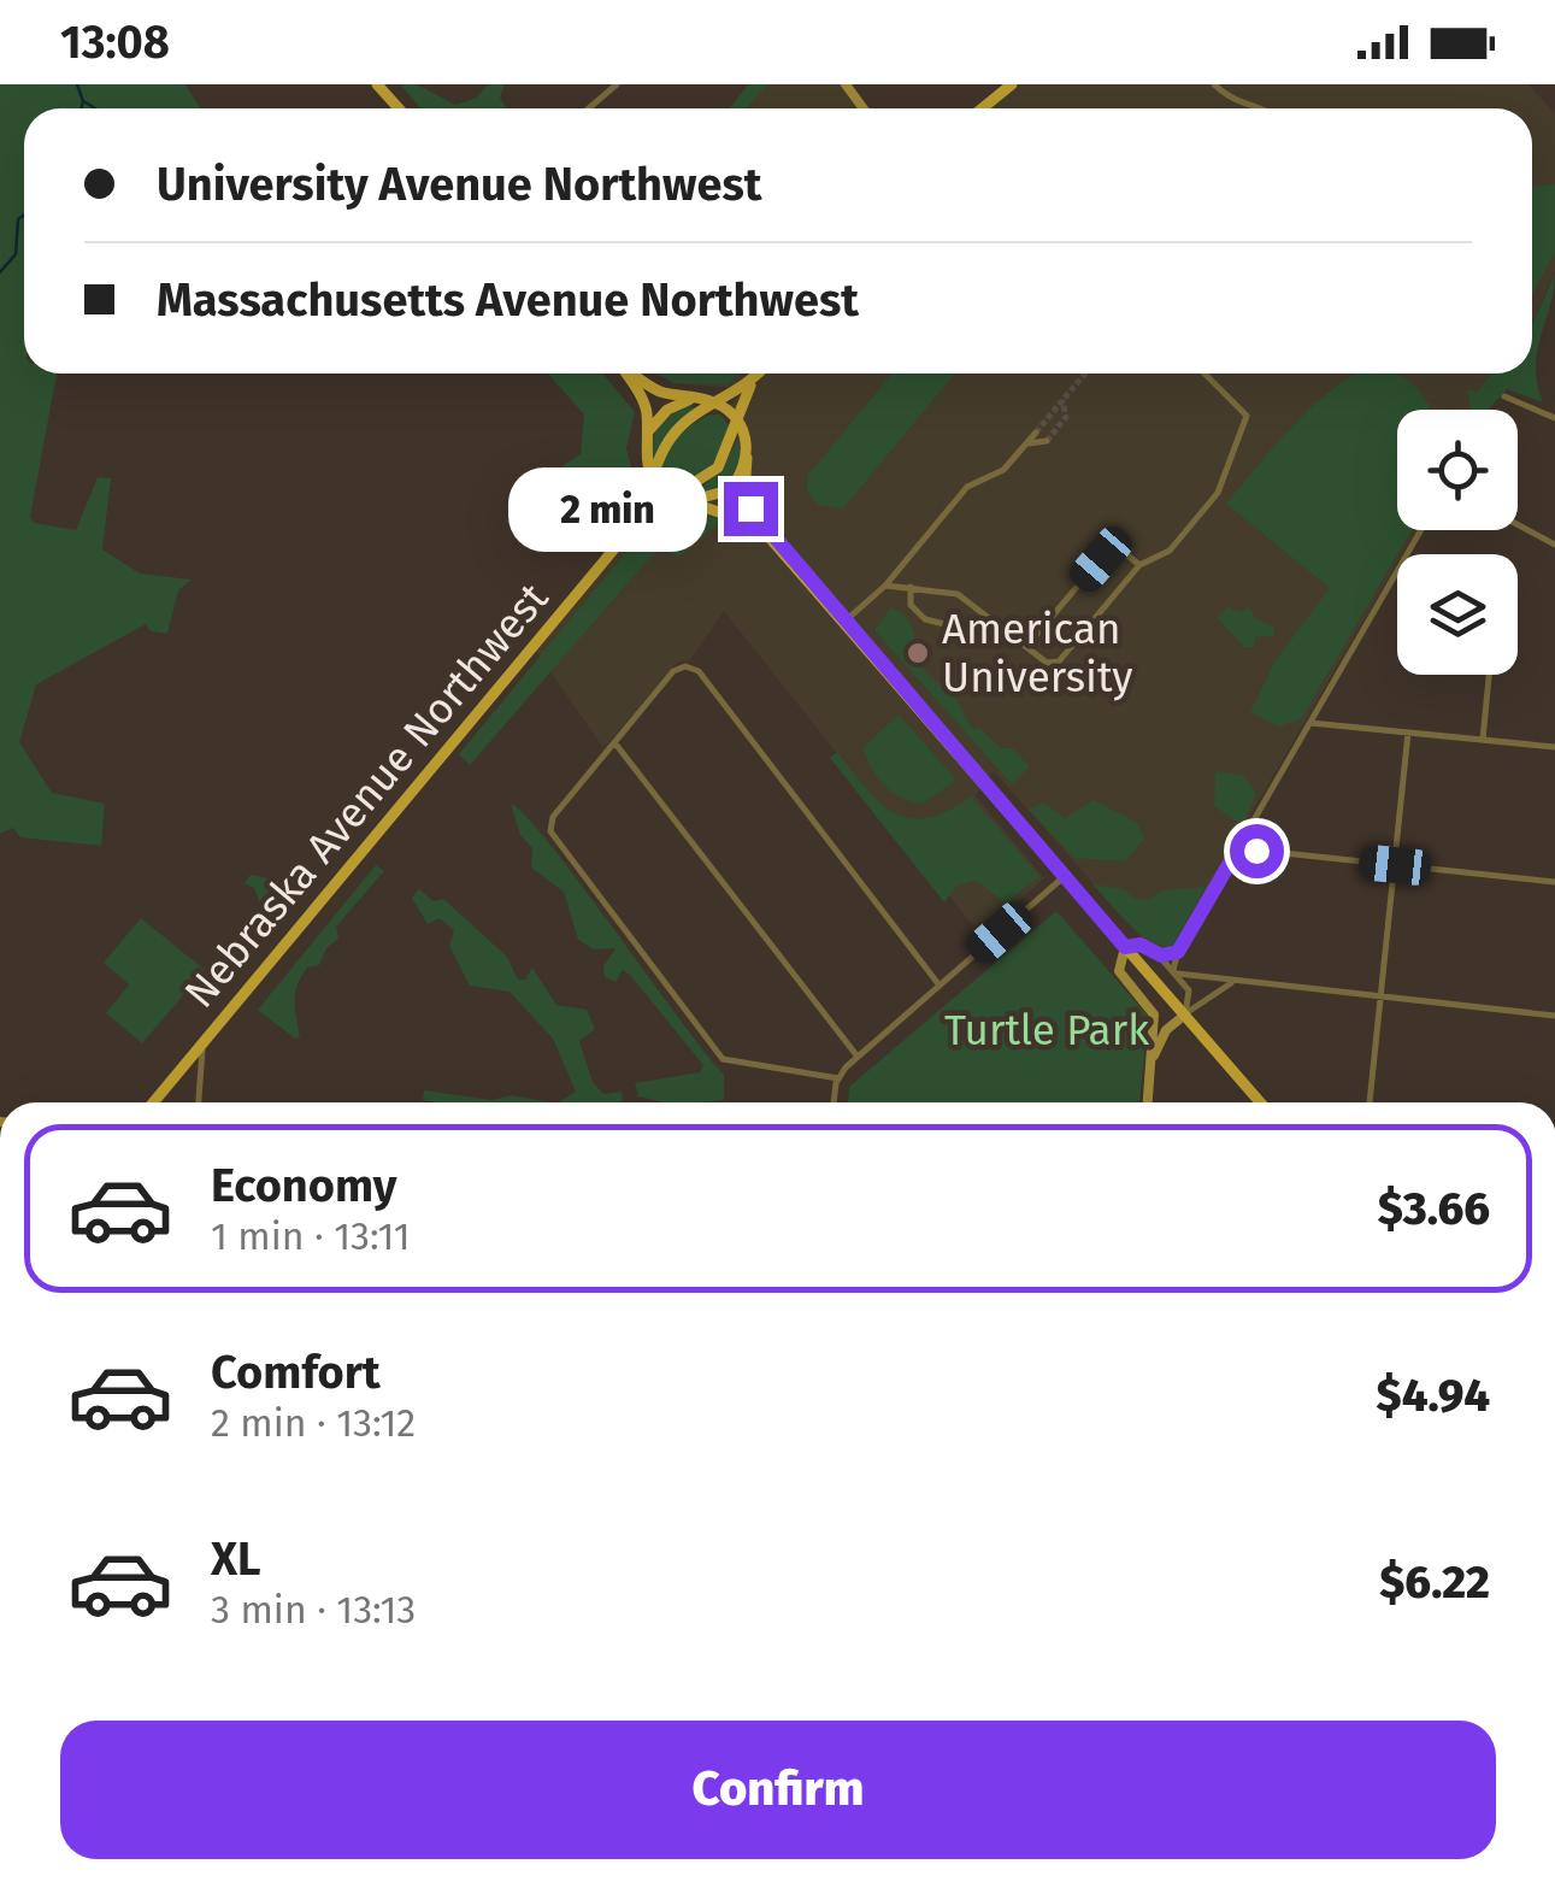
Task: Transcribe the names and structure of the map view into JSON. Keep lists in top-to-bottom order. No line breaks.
{"streets":{"main road":["Nebraska Avenue Northwest"]},"parks":["Turtle Park"],"places":["American University"],"page":{"status":"13:08","banner":["University Avenue Northwest","Massachusetts Avenue Northwest"],"bubble":"2 min","list":[{"name":"Economy","note":"1 min · 13:11","value":"$3.66"},{"name":"Comfort","note":"2 min · 13:12","value":"$4.94"},{"name":"XL","note":"3 min · 13:13","value":"$6.22"}],"buttons":"Confirm"}}
